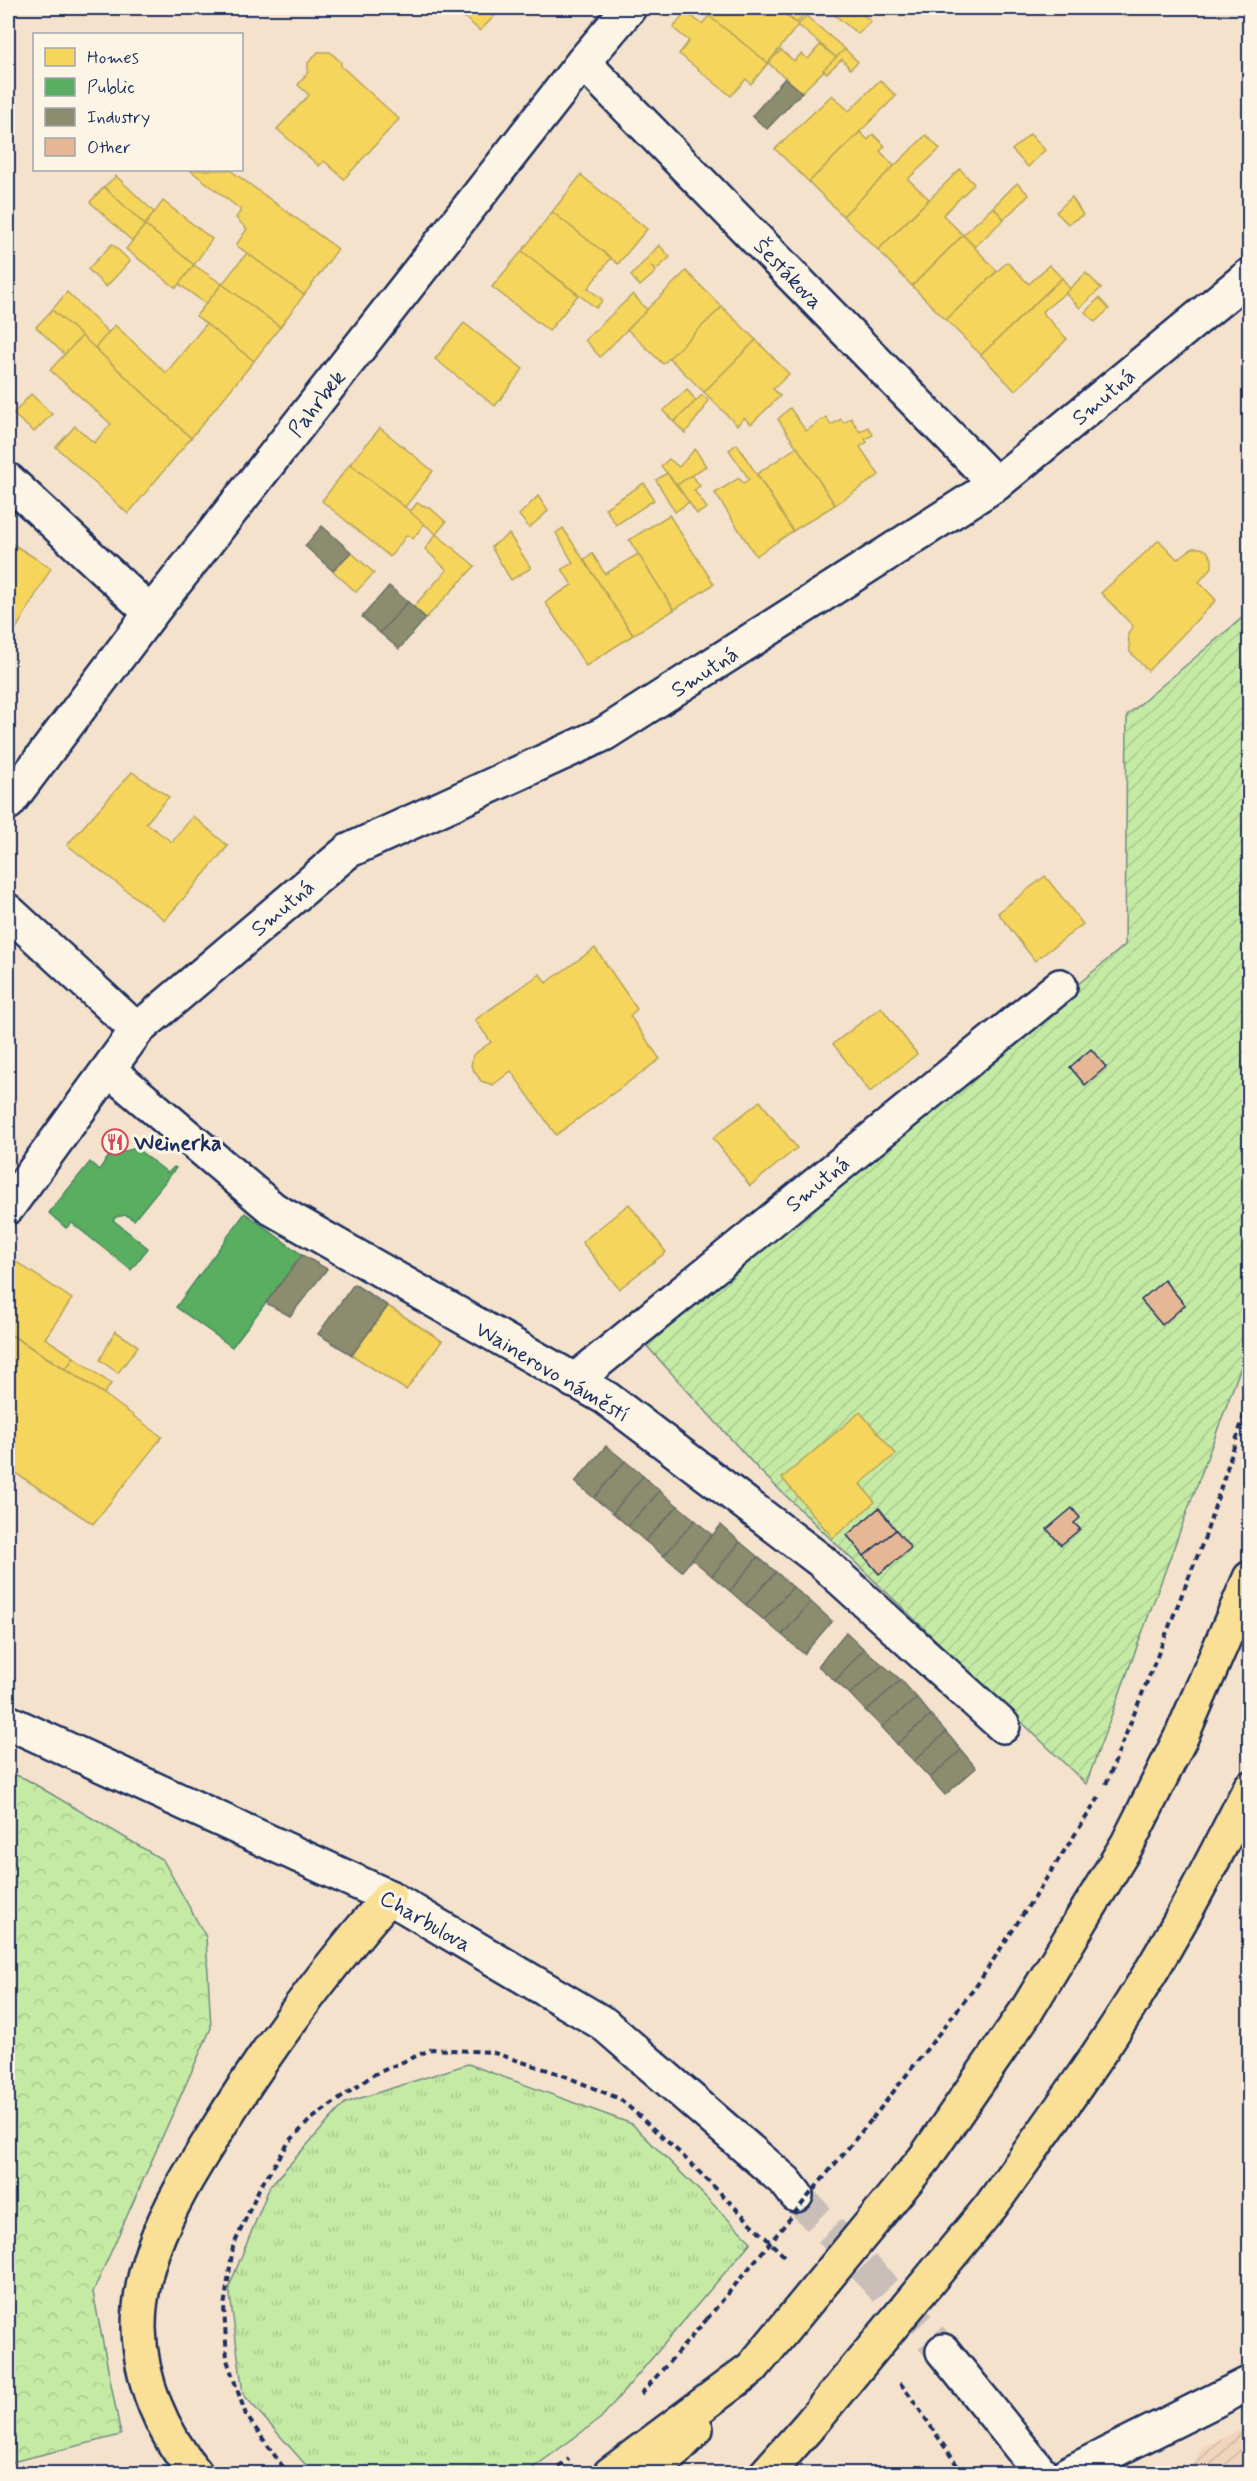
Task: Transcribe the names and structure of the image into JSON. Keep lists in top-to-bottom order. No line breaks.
{"streets":{"street":["Šestákova","Smutná","Pahrbek","Wainerovo náměstí","Charbulova"]},"crossings":[["Šestákova","Smutná"],["Šestákova","Pahrbek"],["Smutná","Wainerovo náměstí"]],"places":{"restaurant":["Weinerka"]},"legend":["Homes","Public","Industry","Other"]}
